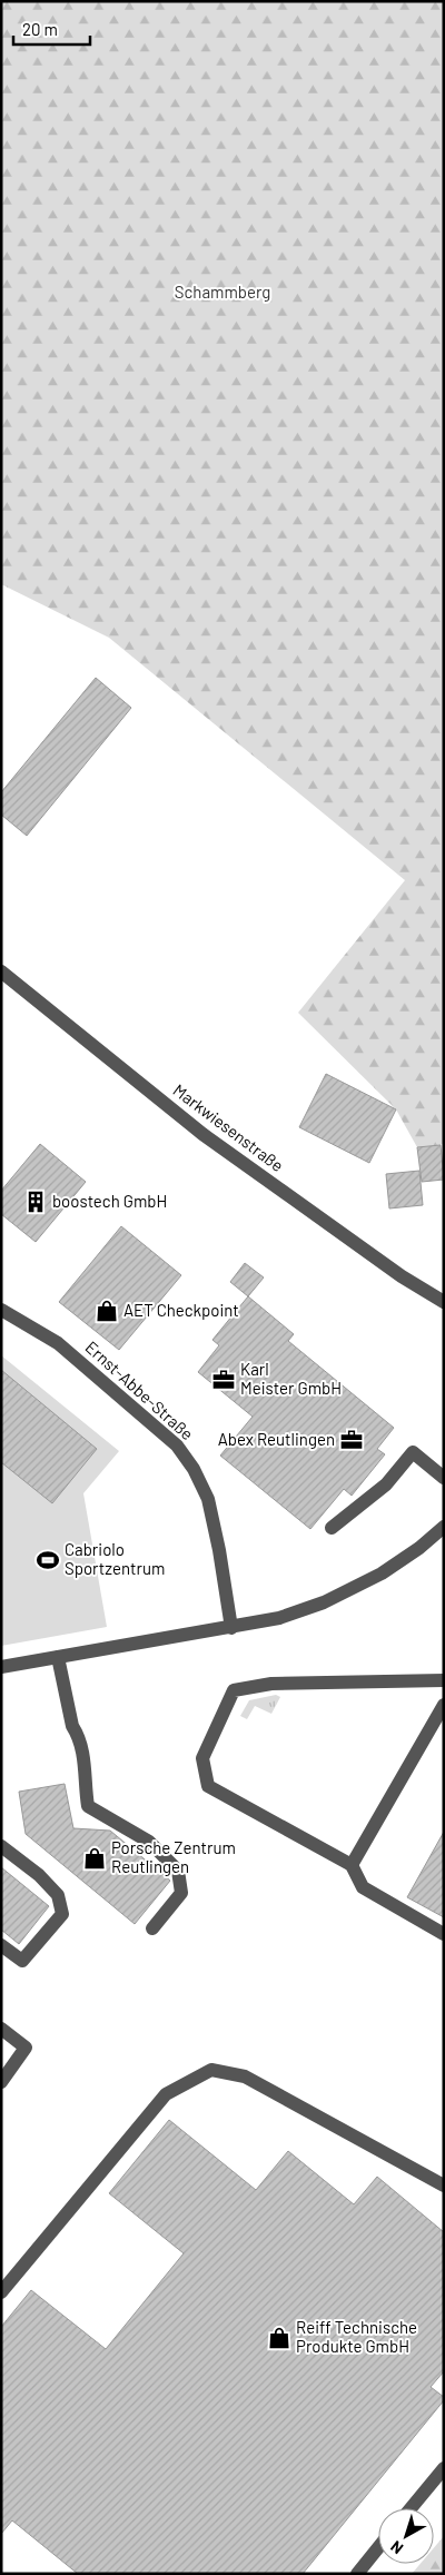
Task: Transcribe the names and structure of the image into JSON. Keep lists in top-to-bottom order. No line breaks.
{"streets":{"street":["Markwiesenstraße","Ernst-Abbe-Straße"]},"parks":["Schammberg"],"places":{"building":["boostech GmbH"],"shop":["AET Checkpoint","Porsche Zentrum Reutlingen","Reiff Technische Produkte GmbH"],"office":["Karl Meister GmbH","Abex Reutlingen"],"sports":["Cabriolo Sportzentrum"]},"scale_bar":"20 m","north":"bottom left"}
